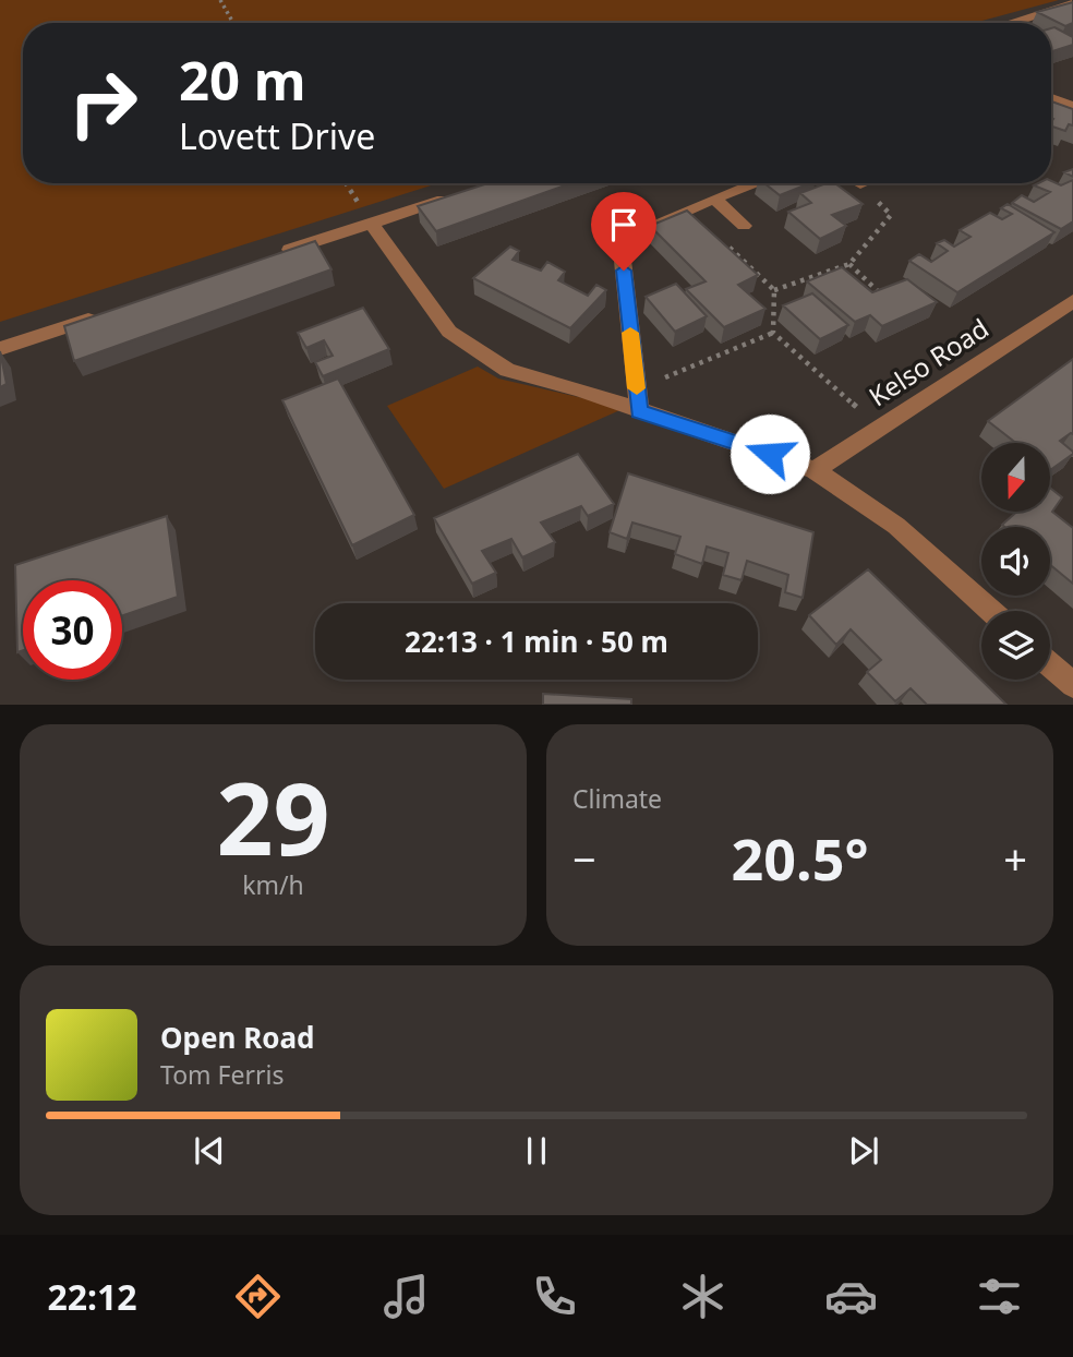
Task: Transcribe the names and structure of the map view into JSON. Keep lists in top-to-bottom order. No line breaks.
{"streets":{"street":["Kelso Road"]},"north":"bottom","page":{"turn":["20 m","Lovett Drive"],"limit":"30","trip":"22:13 · 1 min · 50 m","tile":[["29","km/h"],"Climate"],"heat":["−","20.5°","+"],"song":["Open Road","Tom Ferris"],"tabs":"22:12"}}
